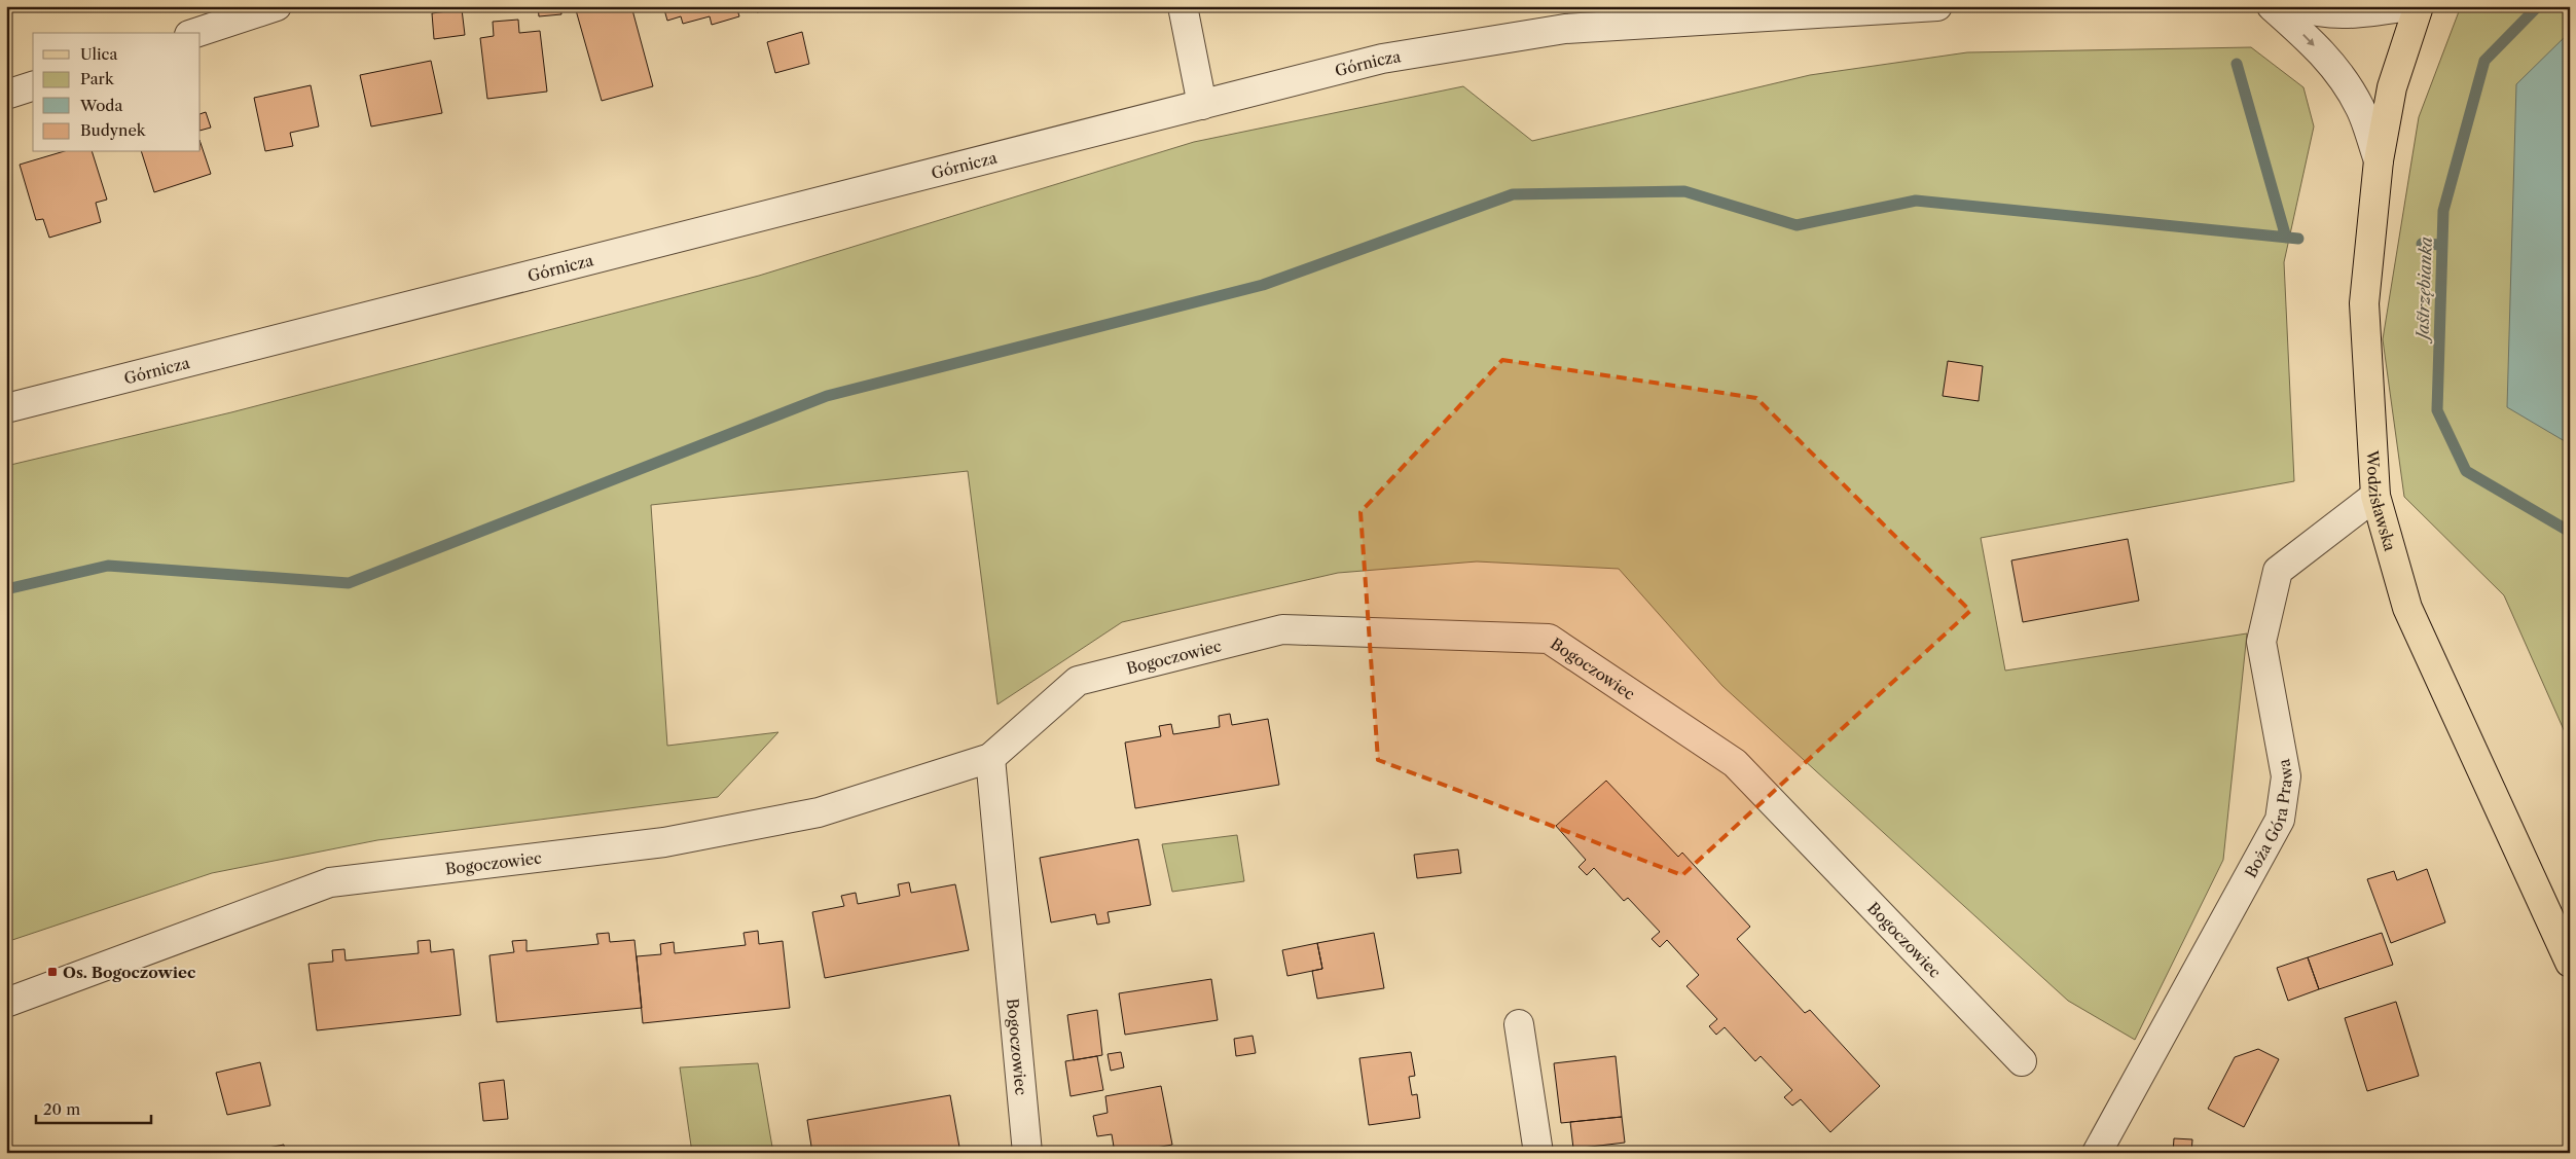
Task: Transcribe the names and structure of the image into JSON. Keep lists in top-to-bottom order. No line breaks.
{"streets":{"main road":["Wodzisławska"],"street":["Górnicza","Bogoczowiec","Boża Góra Prawa"]},"crossings":[["Wodzisławska","Boża Góra Prawa"]],"water":["Jastrzębianka"],"places":{"transit":["Os. Bogoczowiec"]},"legend":["Ulica","Park","Woda","Budynek"],"scale_bar":"20 m"}
